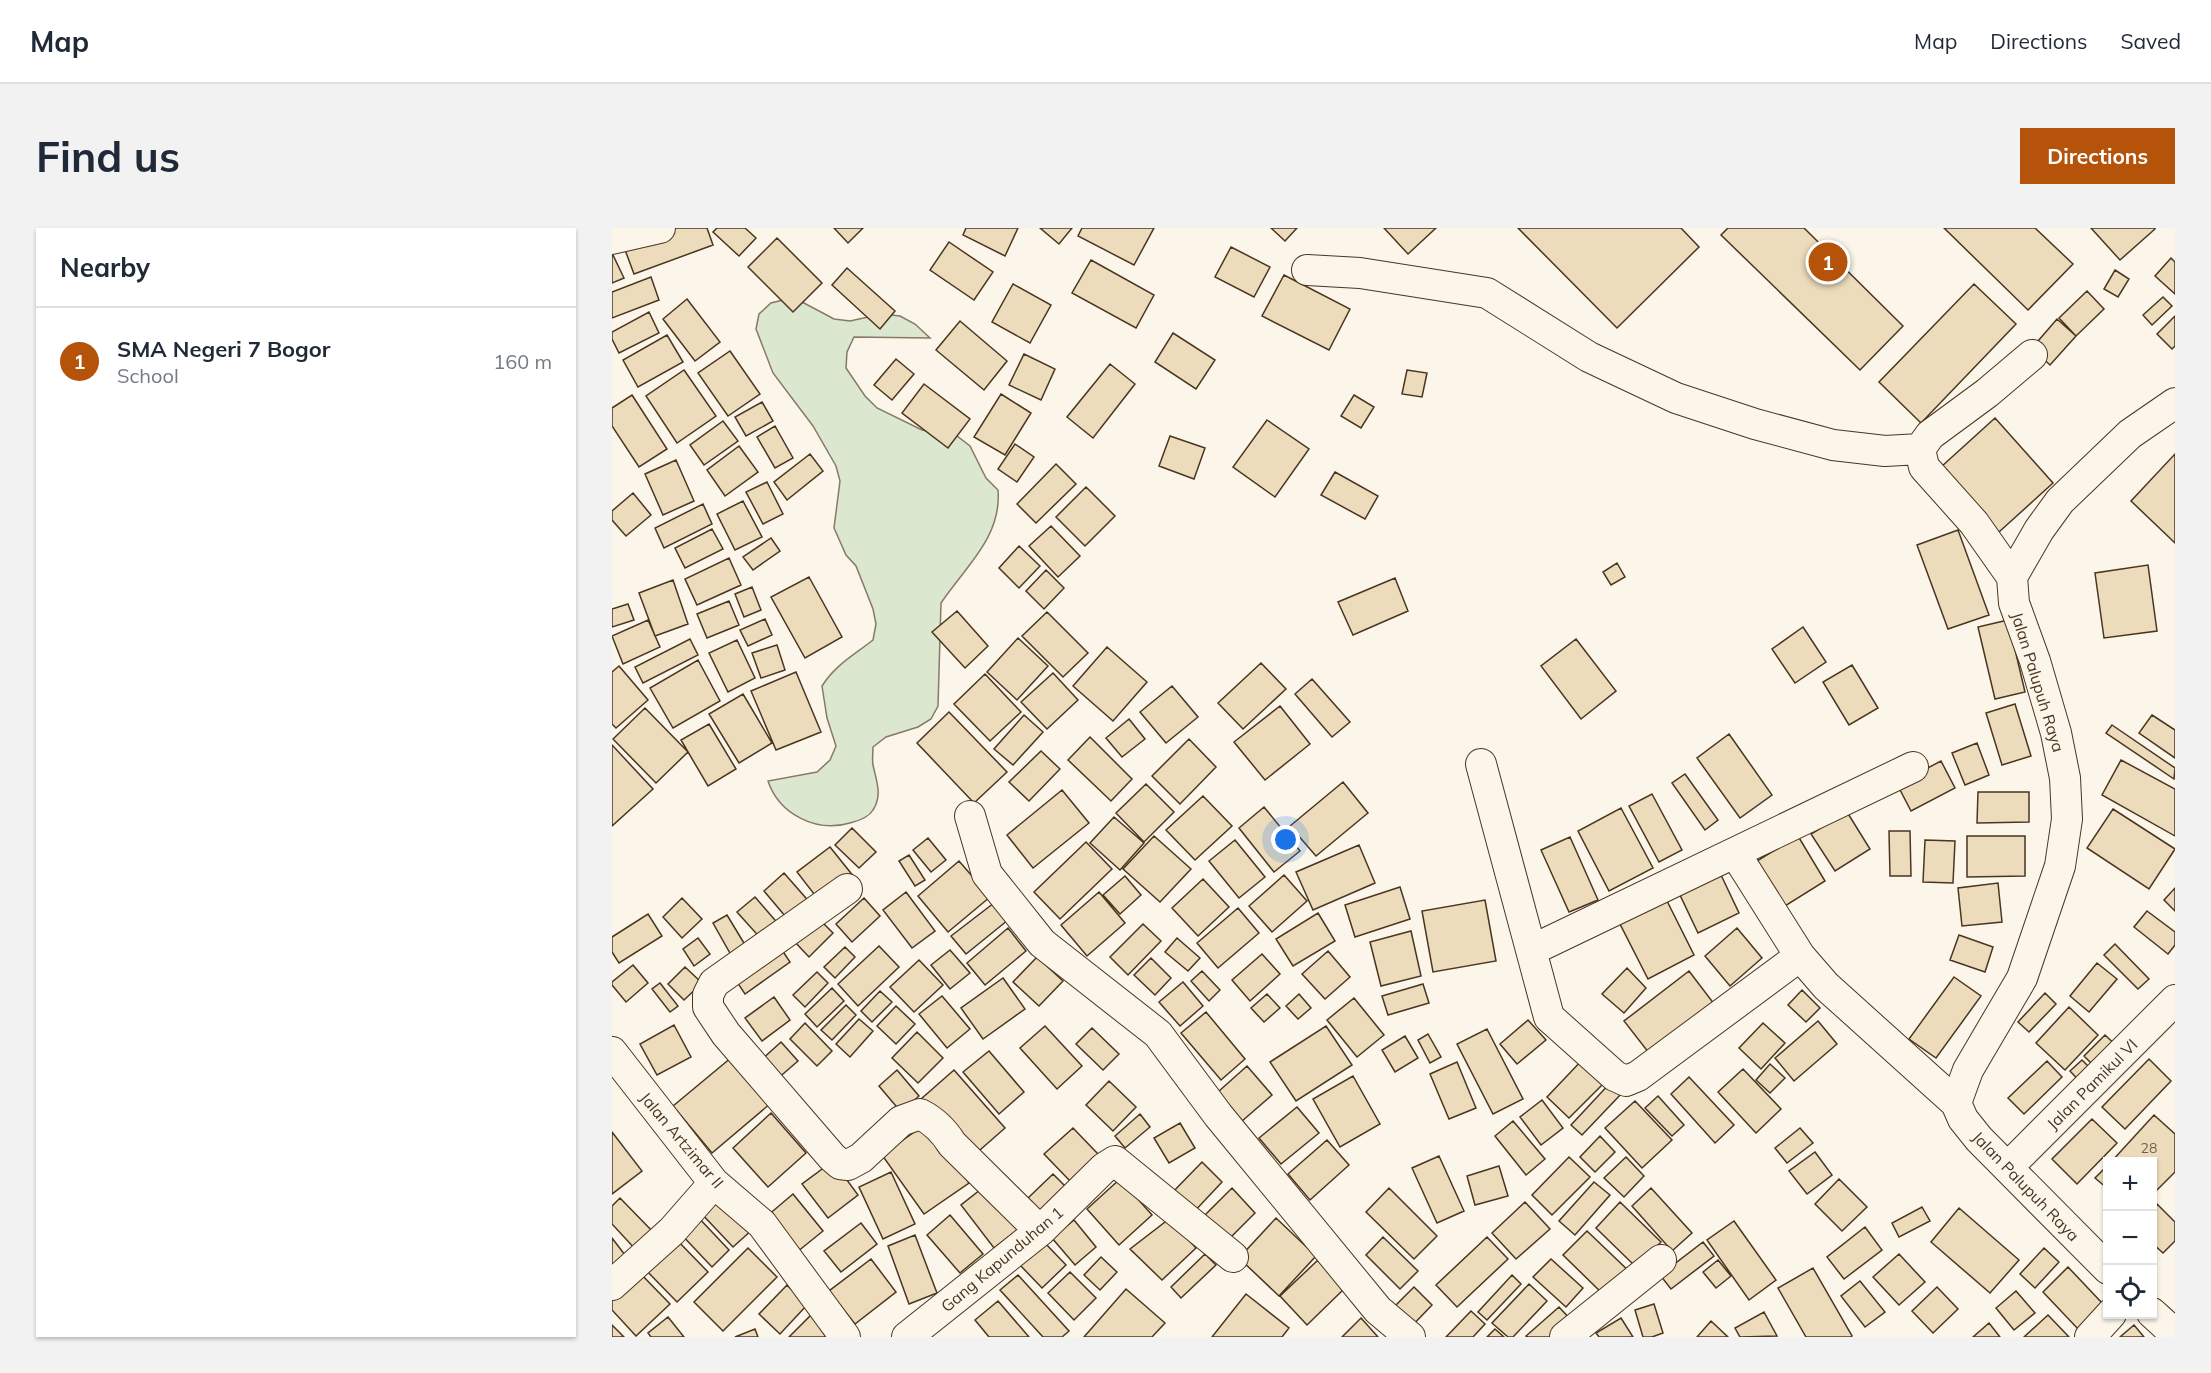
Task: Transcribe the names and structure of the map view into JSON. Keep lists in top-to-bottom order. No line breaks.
{"streets":{"street":["Jalan Palupuh Raya","Jalan Pamikul VI","Jalan Artzimar II","Gang Kapunduhan 1"]},"crossings":[["Jalan Palupuh Raya","Jalan Pamikul VI"]],"house_numbers":["28"],"page":{"header":"Map","nav":["Map","Directions","Saved"],"buttons":"Directions","title":"Find us","heading":"Nearby","pins":"1","list":[{"mark":"1","name":"SMA Negeri 7 Bogor","note":"School","value":"160 m"}],"map_buttons":["+","−"]}}
